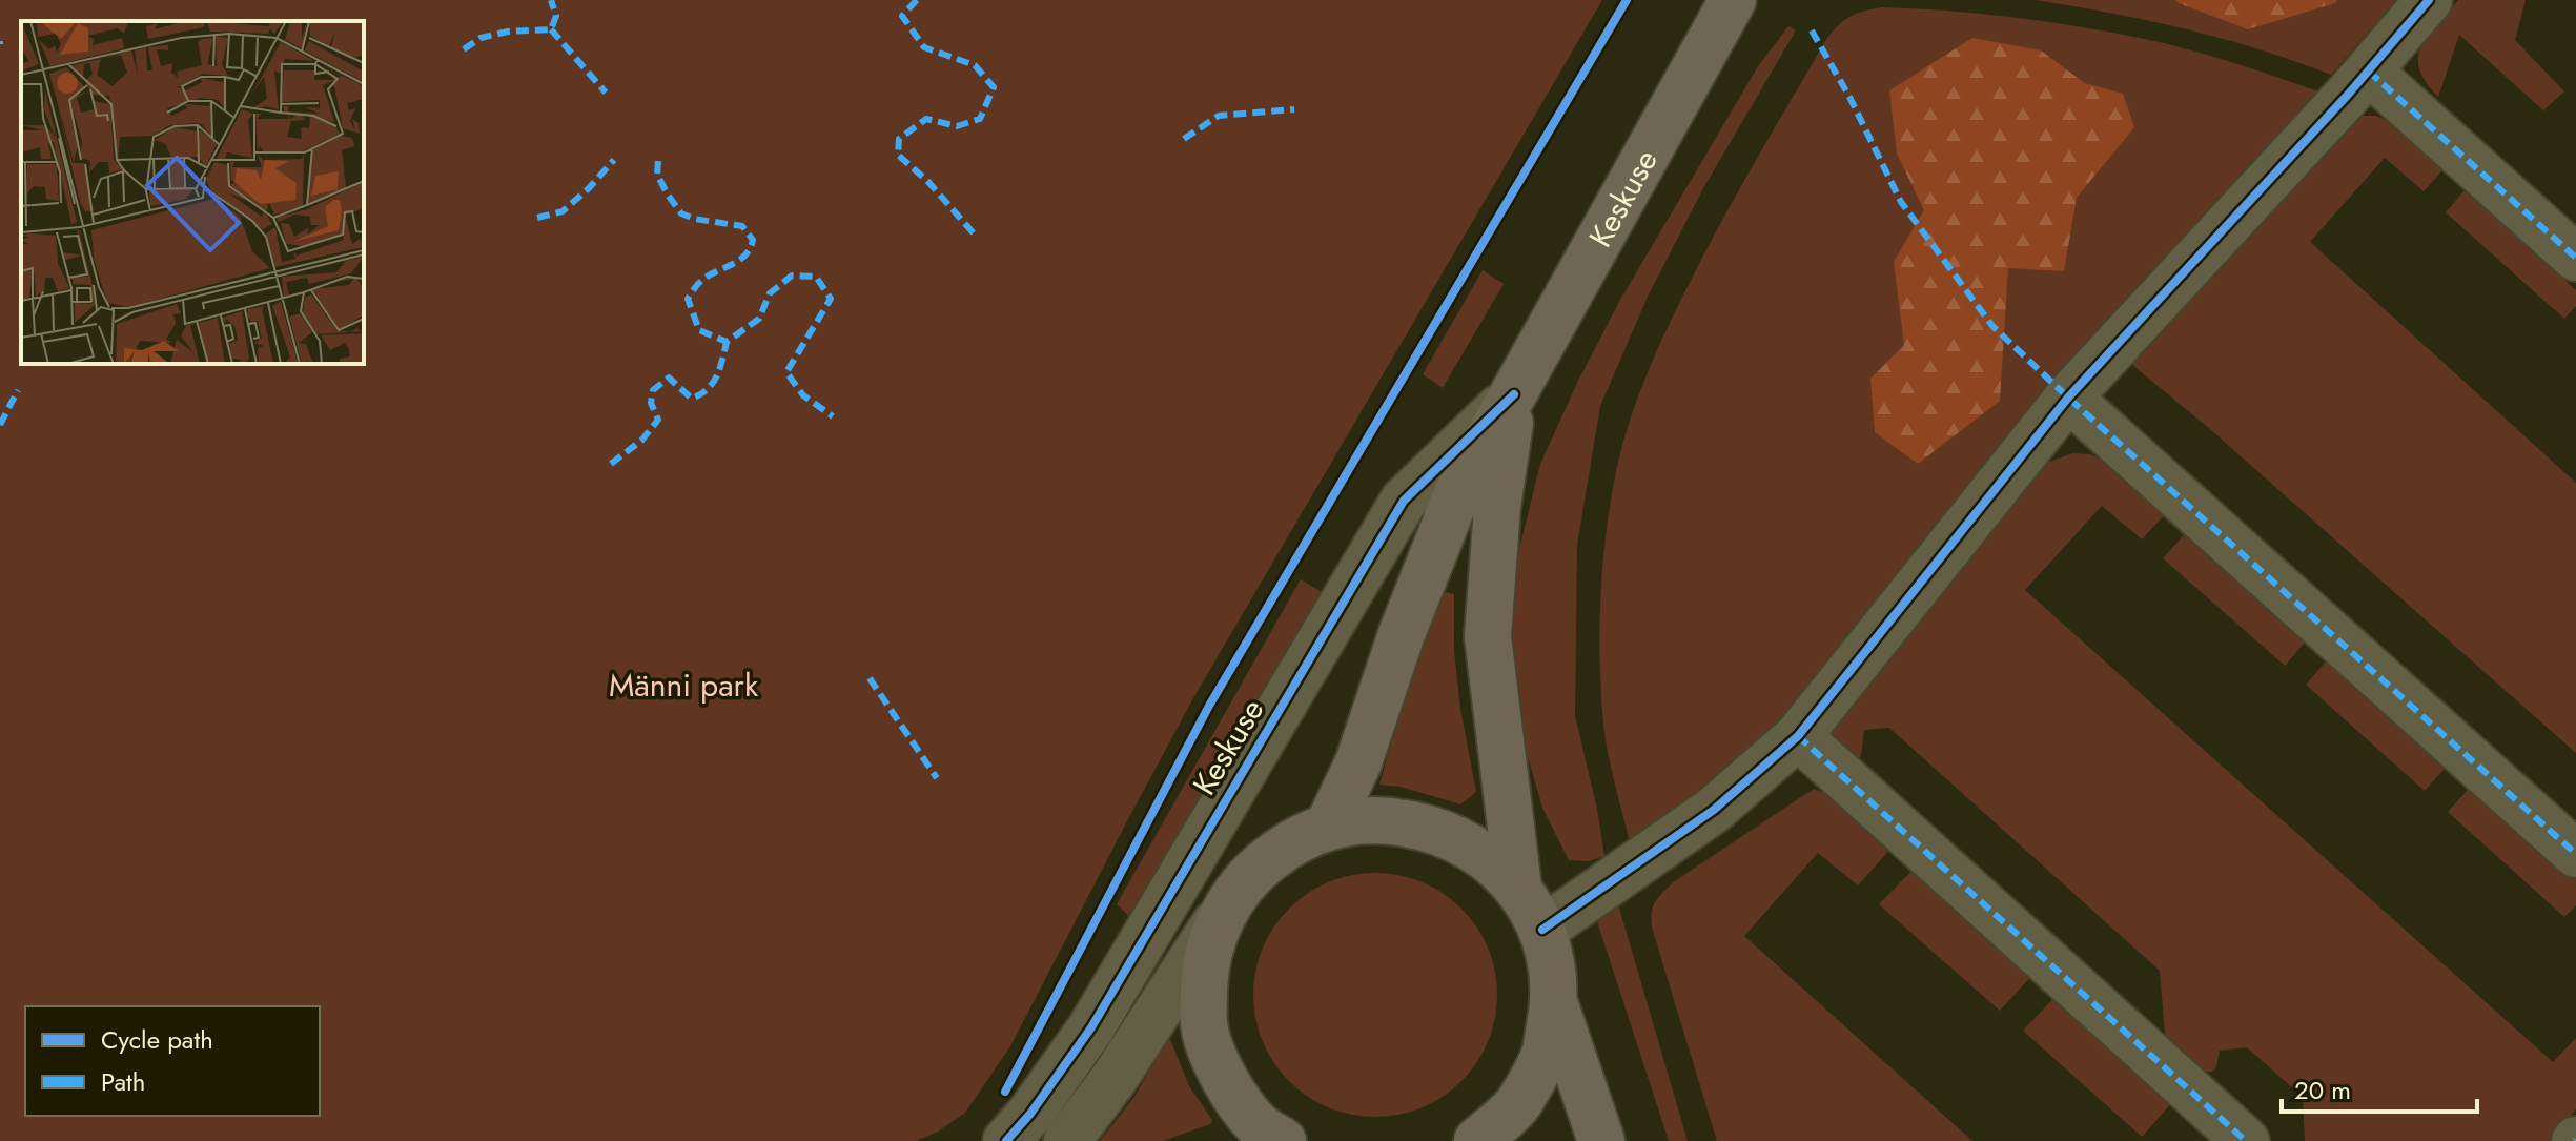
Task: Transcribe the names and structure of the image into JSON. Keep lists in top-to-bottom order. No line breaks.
{"streets":{"main road":["Keskuse"]},"parks":["Männi park"],"legend":["Cycle path","Path"],"scale_bar":"20 m"}
